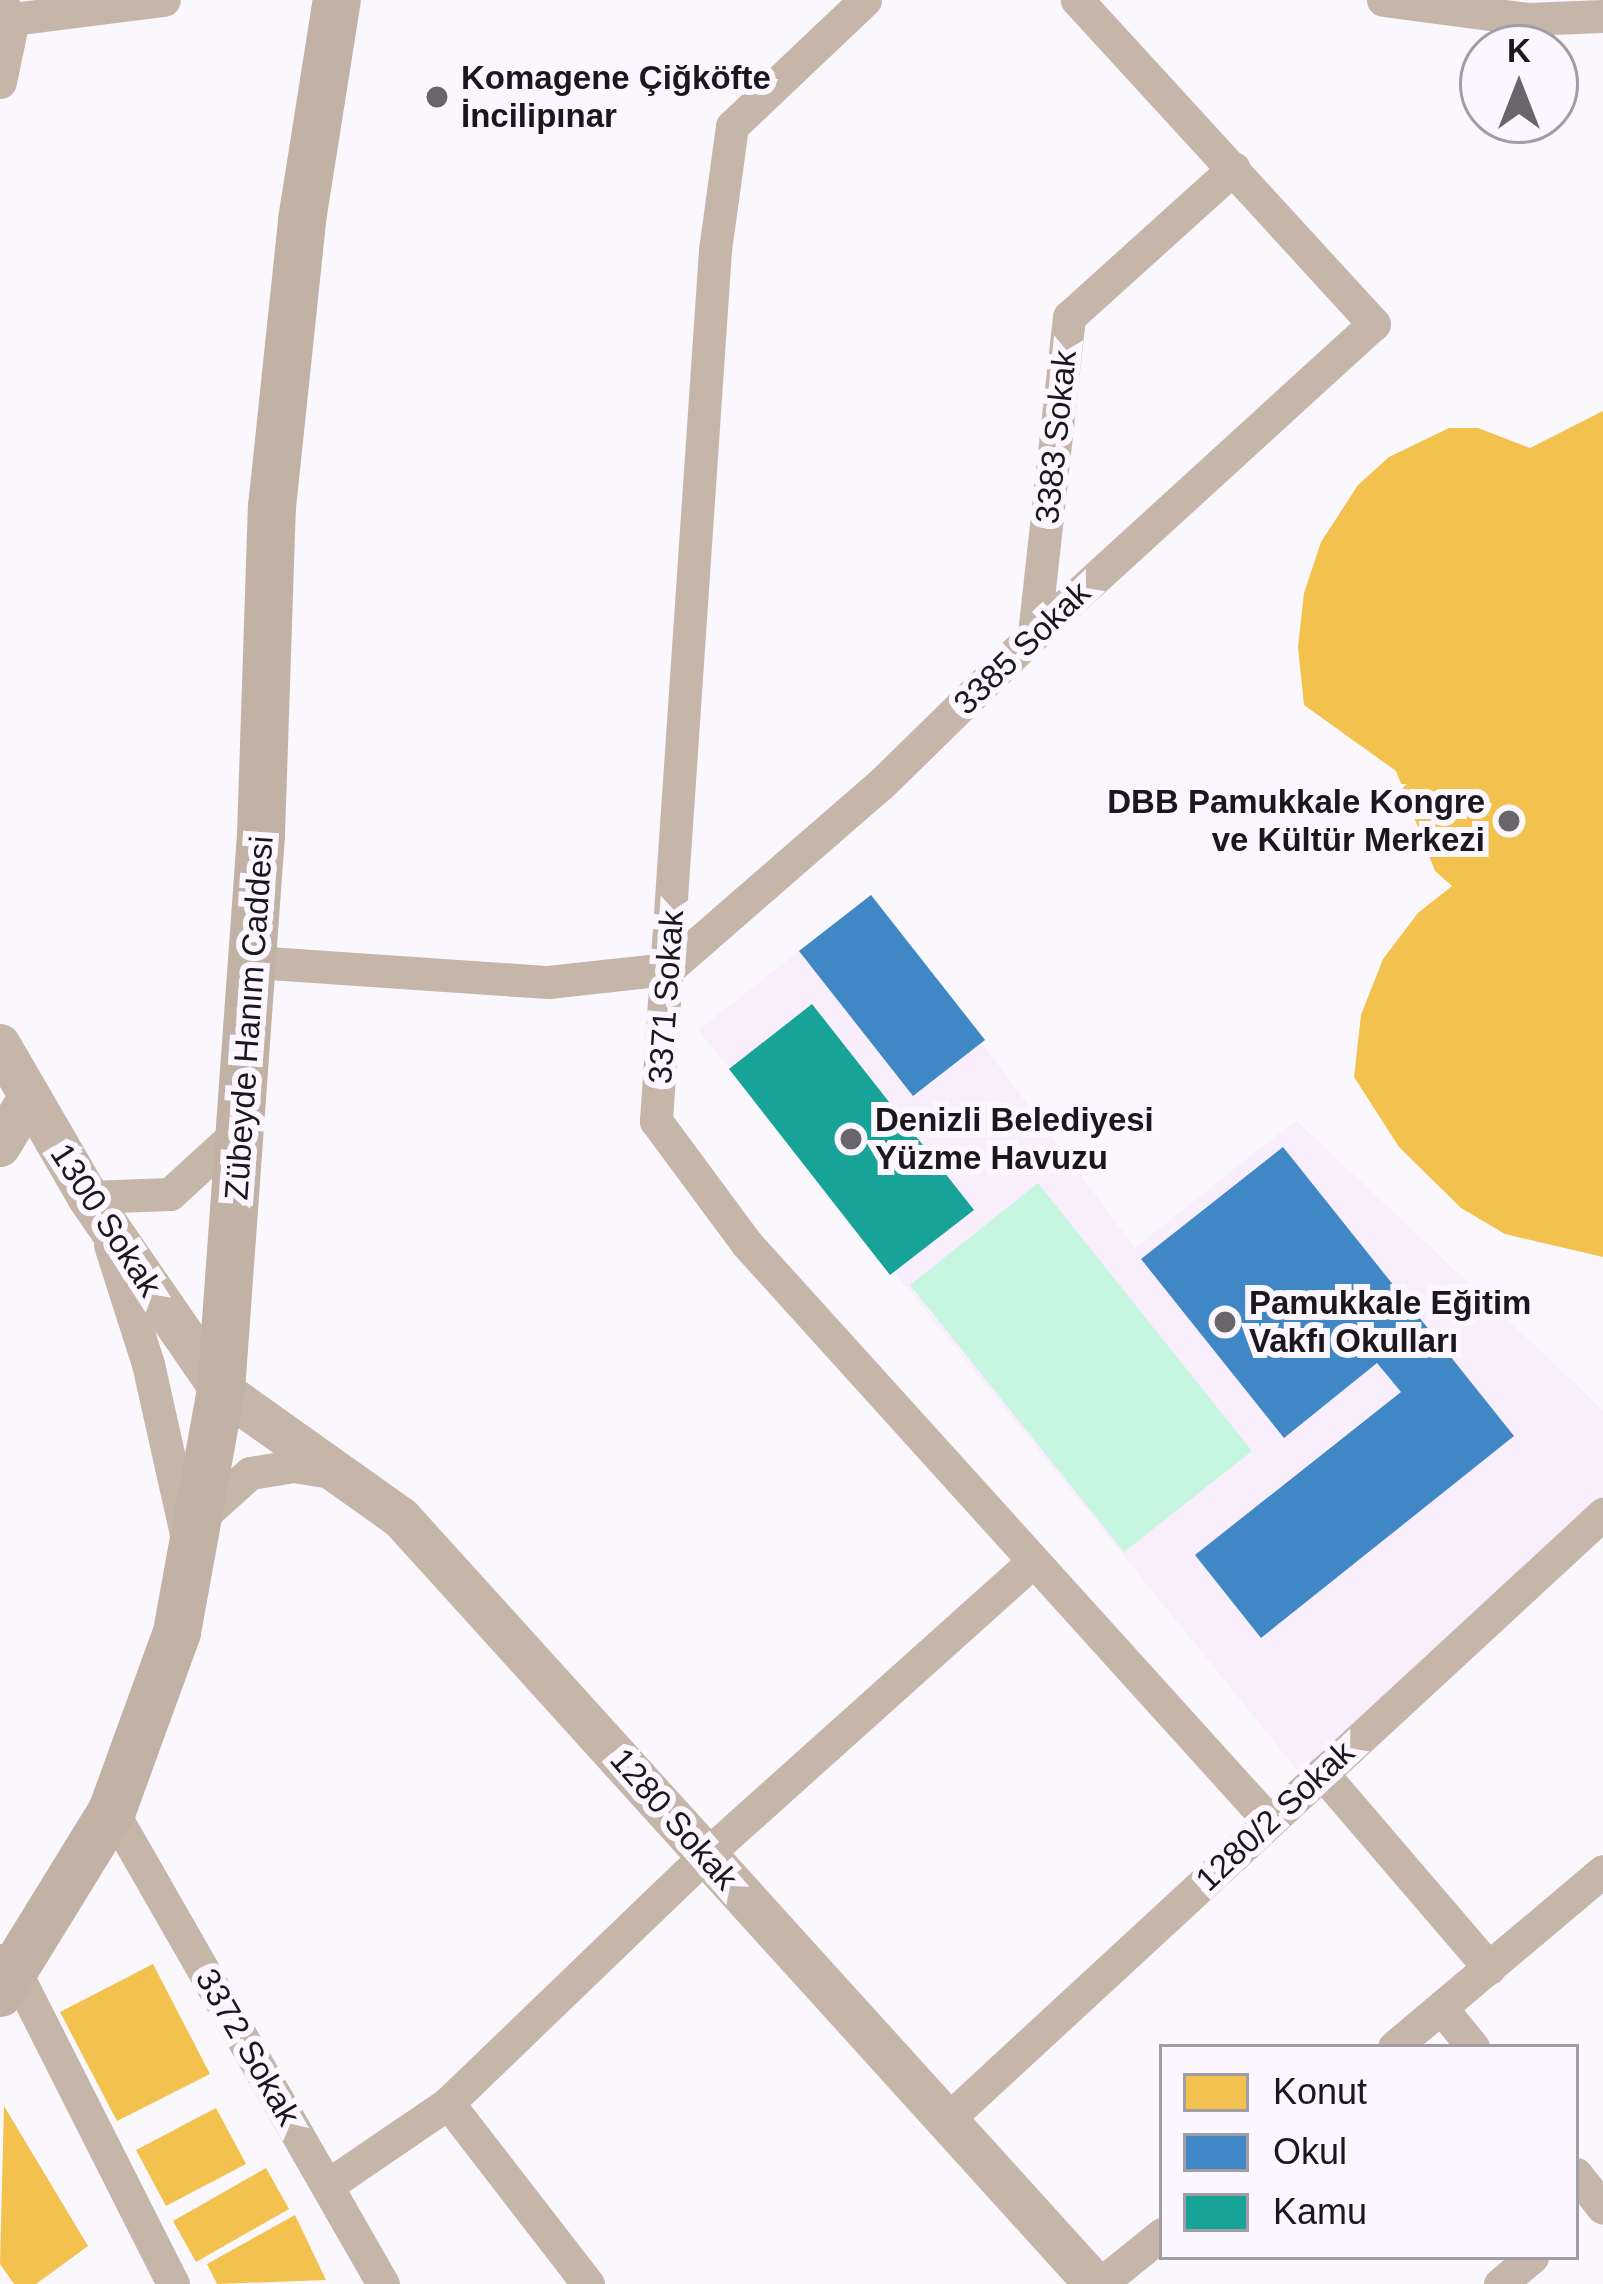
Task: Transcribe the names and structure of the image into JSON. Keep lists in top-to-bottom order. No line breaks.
{"streets":{"main road":["Zübeyde Hanım Caddesi"],"street":["3383 Sokak","3385 Sokak","3371 Sokak","1300 Sokak","1280/2 Sokak","1280 Sokak","3372 Sokak"]},"crossings":[["3383 Sokak","3385 Sokak"],["3385 Sokak","3371 Sokak"],["3371 Sokak","1280/2 Sokak"],["Zübeyde Hanım Caddesi","1300 Sokak"],["Zübeyde Hanım Caddesi","1280 Sokak"],["Zübeyde Hanım Caddesi","3372 Sokak"],["1300 Sokak","1280 Sokak"],["1280/2 Sokak","1280 Sokak"]],"places":["Komagene Çiğköfte İncilipınar","DBB Pamukkale Kongre ve Kültür Merkezi","Denizli Belediyesi Yüzme Havuzu","Pamukkale Eğitim Vakfı Okulları"],"legend":["Konut","Okul","Kamu"],"north":"top"}
